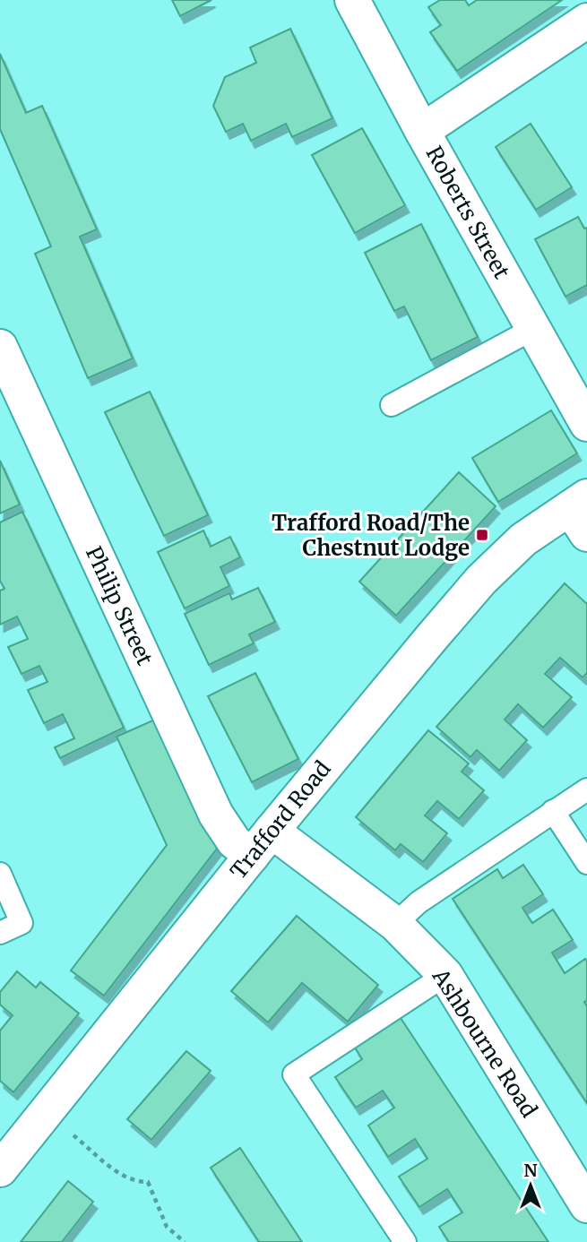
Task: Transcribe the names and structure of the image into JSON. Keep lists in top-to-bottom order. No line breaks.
{"streets":{"street":["Roberts Street","Philip Street","Trafford Road","Ashbourne Road"]},"crossings":[["Philip Street","Trafford Road"],["Philip Street","Ashbourne Road"],["Trafford Road","Ashbourne Road"]],"places":{"transit":["Trafford Road/The Chestnut Lodge"]},"north":"top"}
